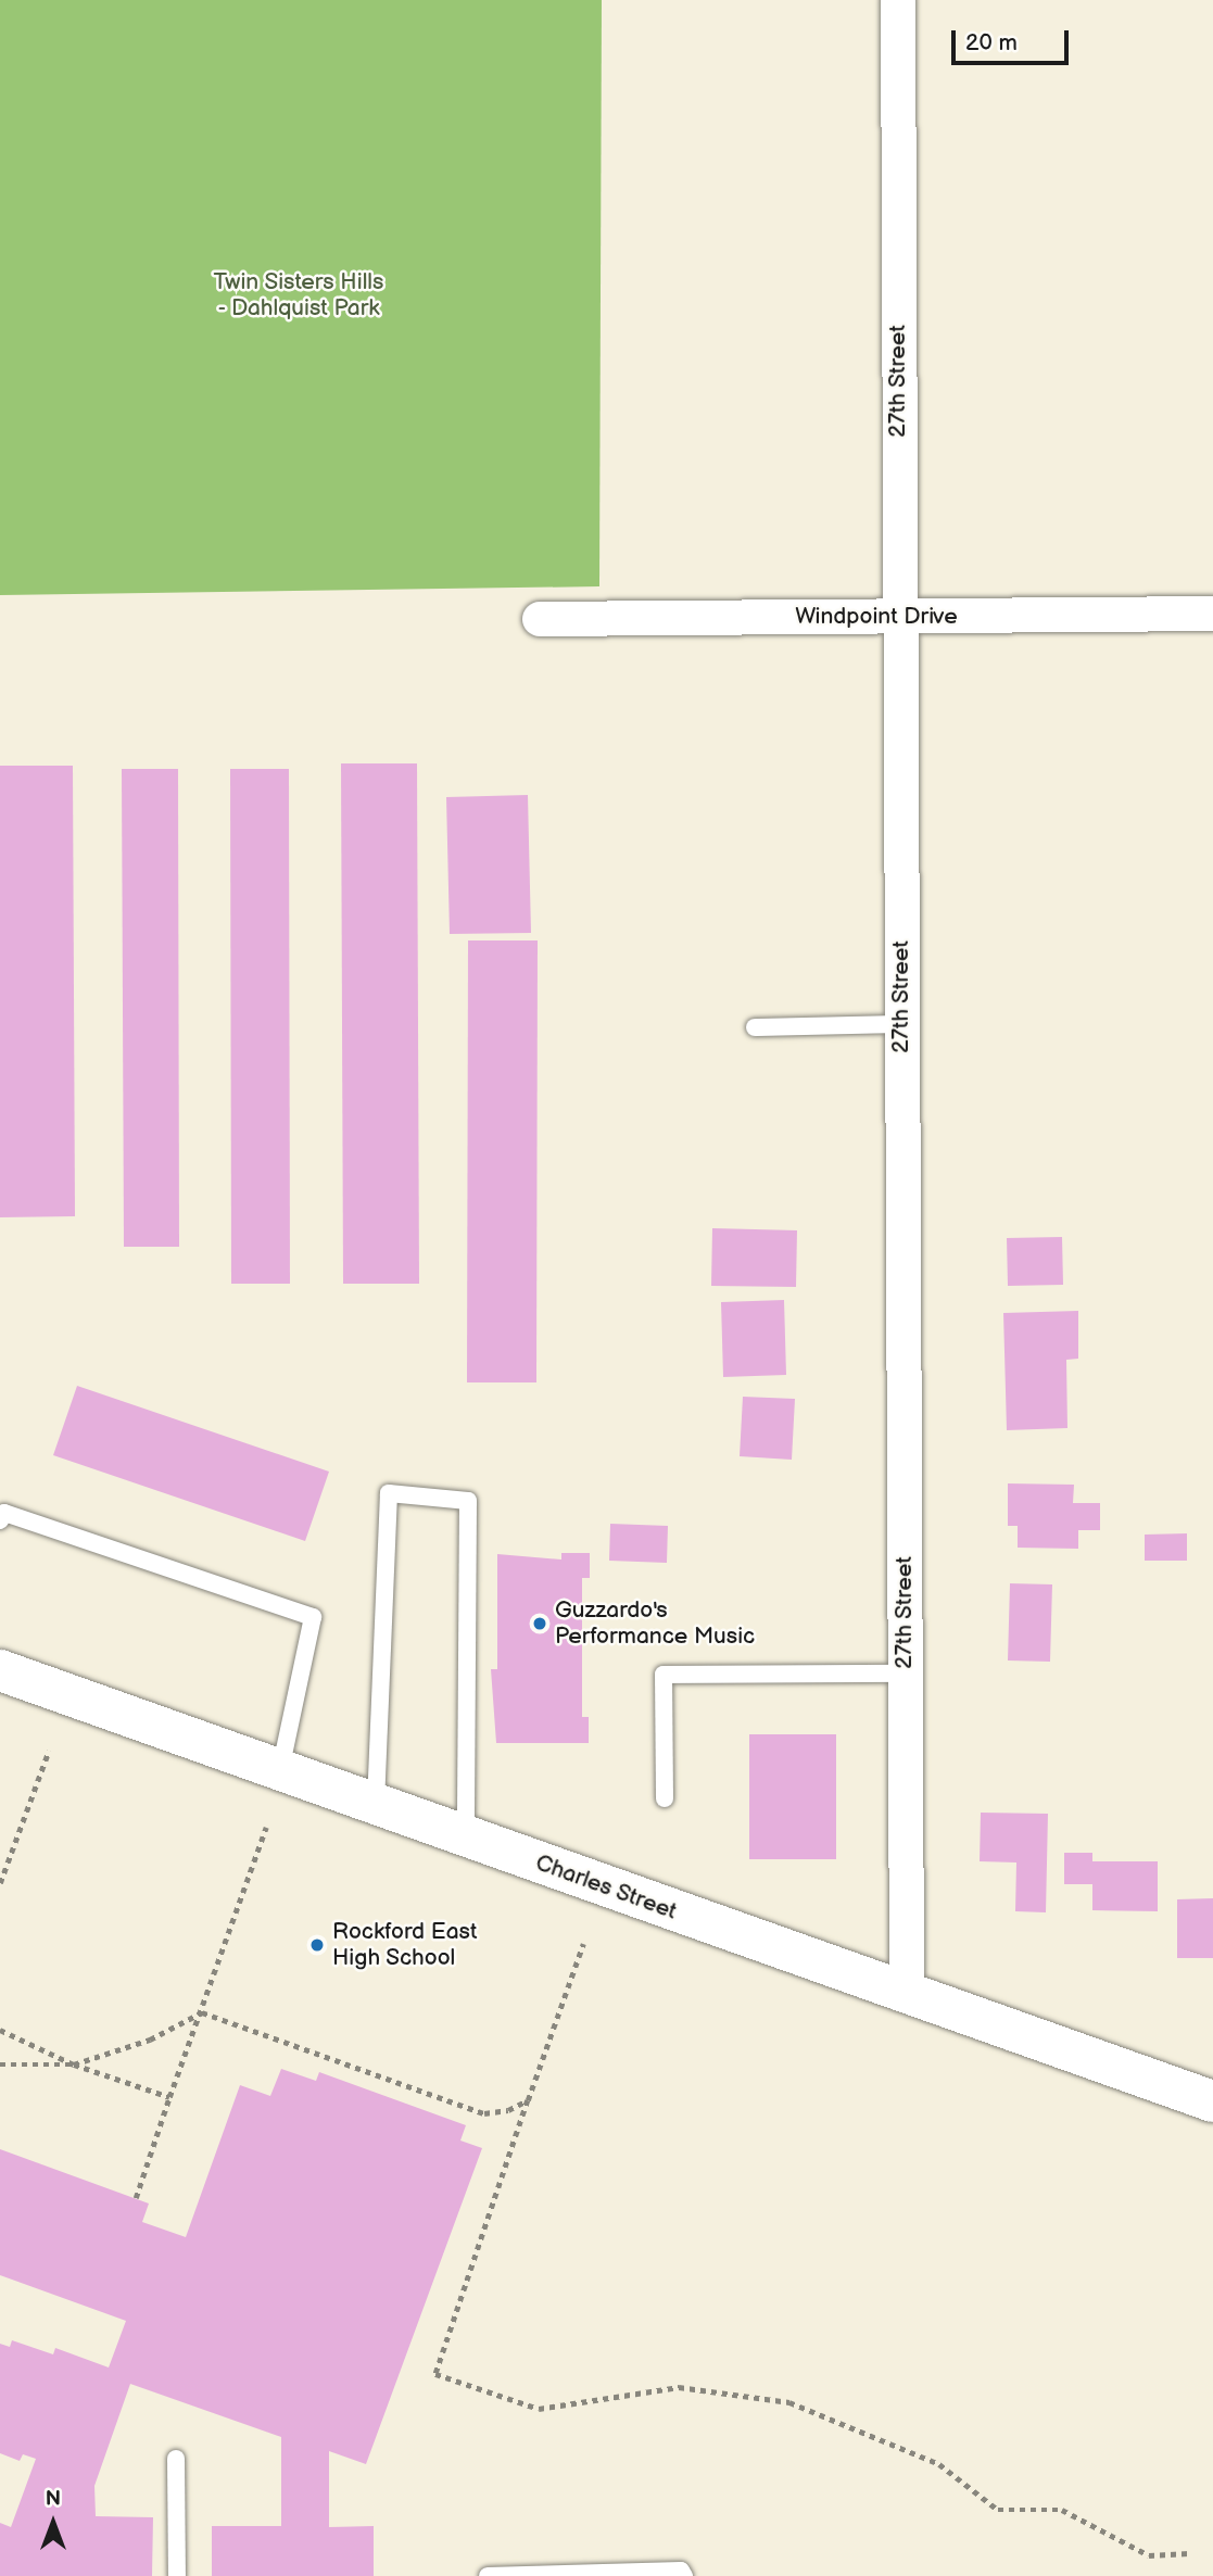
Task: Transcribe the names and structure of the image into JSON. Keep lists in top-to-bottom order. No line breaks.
{"streets":{"main road":["Charles Street"],"street":["27th Street","Windpoint Drive"]},"crossings":[["27th Street","Windpoint Drive"],["27th Street","Charles Street"]],"parks":["Twin Sisters Hills - Dahlquist Park"],"places":["Guzzardo's Performance Music","Rockford East High School"],"scale_bar":"20 m","north":"top"}
